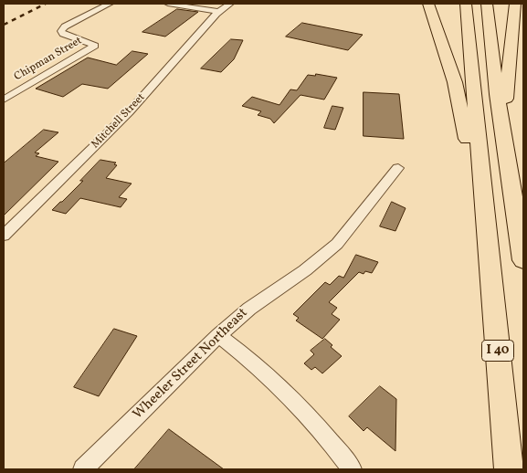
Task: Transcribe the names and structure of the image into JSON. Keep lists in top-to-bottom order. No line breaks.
{"streets":{"highway":["I 40"],"street":["Chipman Street","Mitchell Street","Wheeler Street Northeast"]}}
